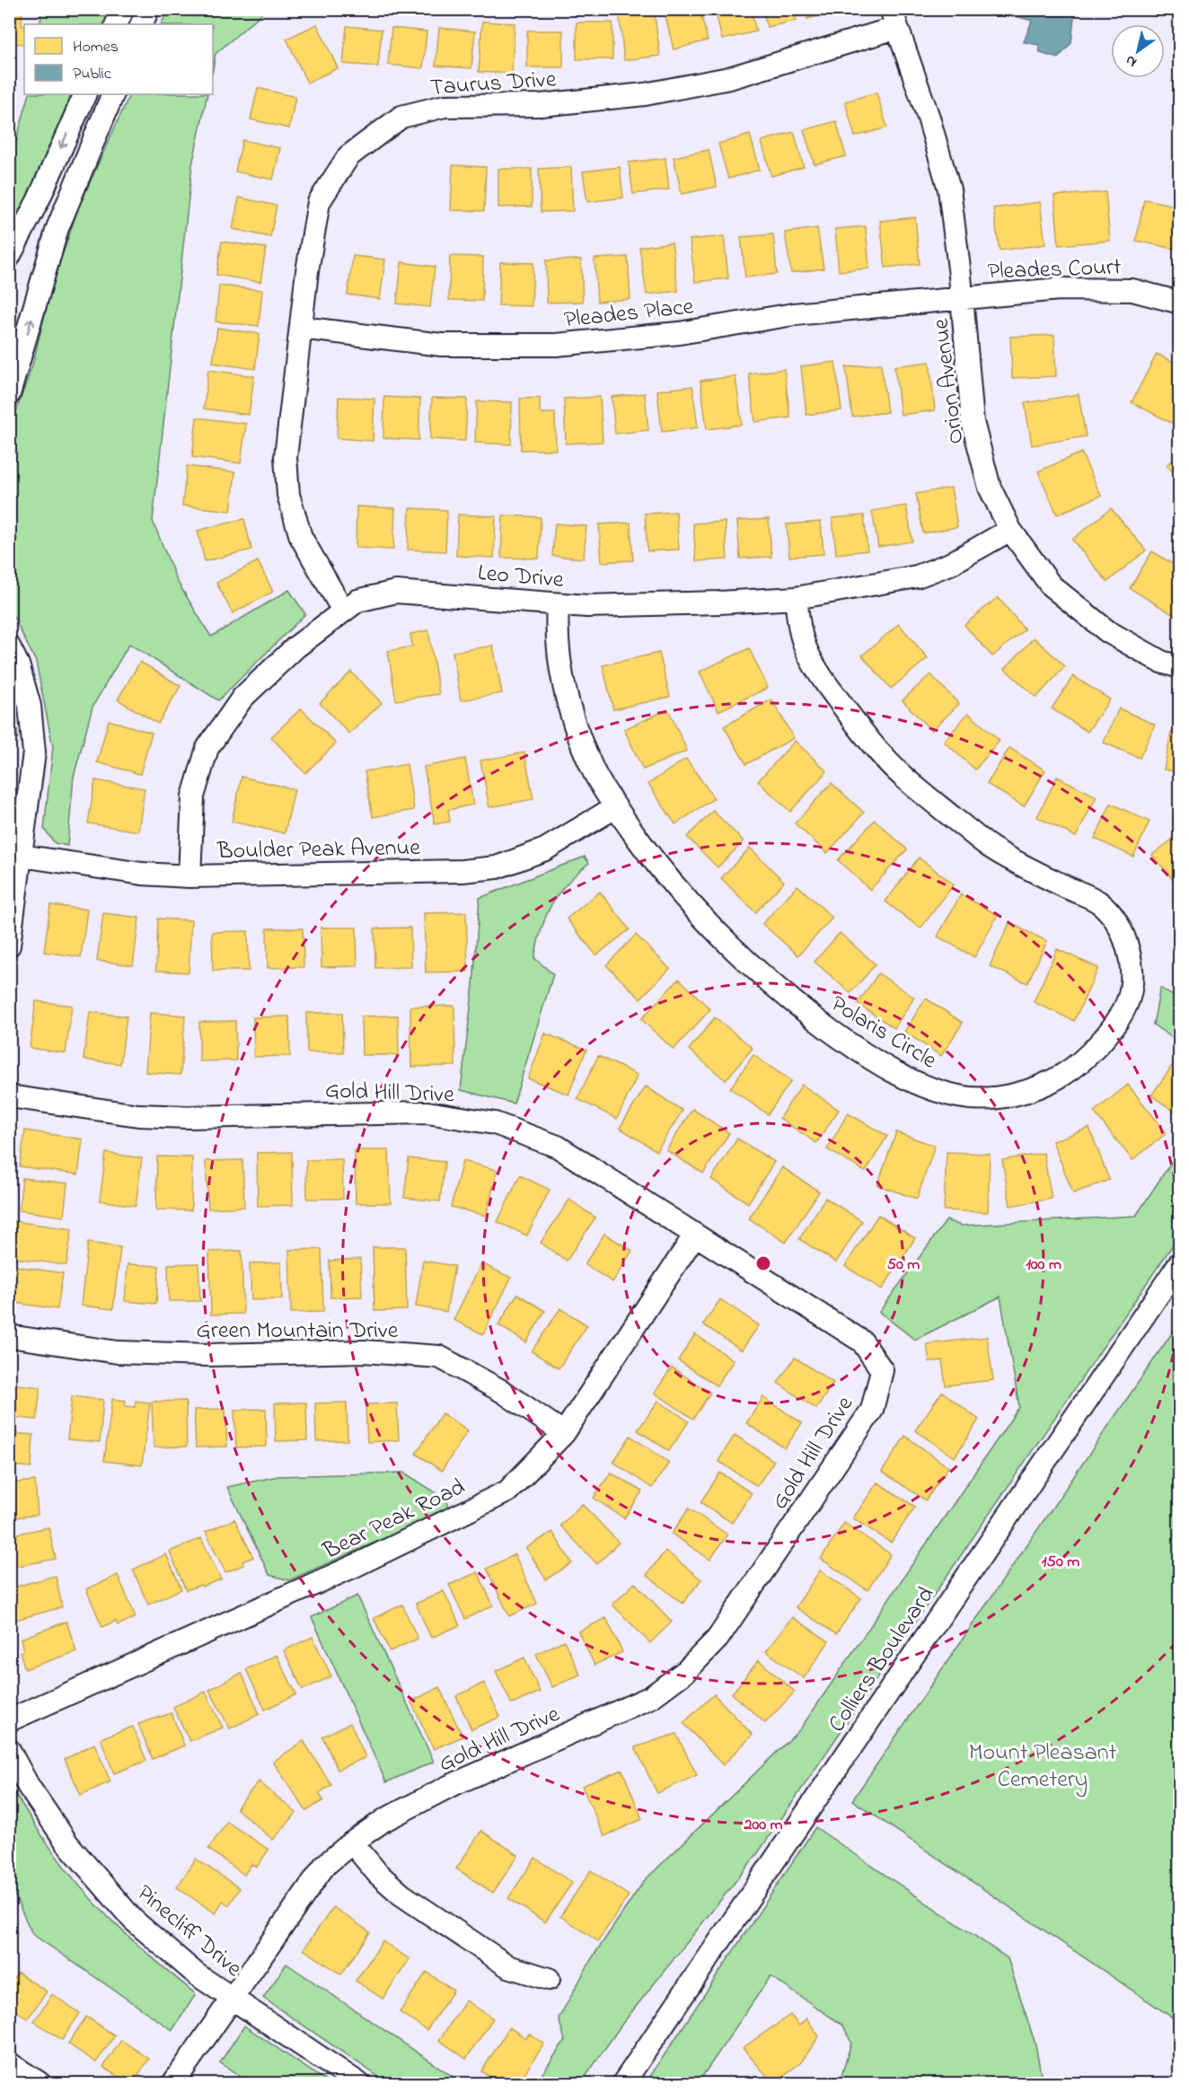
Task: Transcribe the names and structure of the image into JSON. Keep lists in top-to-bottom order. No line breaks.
{"streets":{"street":["Taurus Drive","Pleades Court","Pleades Place","Orion Avenue","Leo Drive","Boulder Peak Avenue","Polaris Circle","Gold Hill Drive","Green Mountain Drive","Bear Peak Road","Colliers Boulevard","Pinecliff Drive"]},"crossings":[["Taurus Drive","Pleades Place"],["Taurus Drive","Orion Avenue"],["Taurus Drive","Leo Drive"],["Pleades Court","Pleades Place"],["Pleades Court","Orion Avenue"],["Pleades Place","Orion Avenue"],["Orion Avenue","Leo Drive"],["Leo Drive","Boulder Peak Avenue"],["Leo Drive","Polaris Circle"],["Boulder Peak Avenue","Polaris Circle"],["Gold Hill Drive","Bear Peak Road"],["Gold Hill Drive","Pinecliff Drive"],["Green Mountain Drive","Bear Peak Road"]],"parks":["Mount Pleasant Cemetery"],"legend":["Homes","Public"],"north":"bottom left","rings":["50 m","100 m","150 m","200 m"]}
